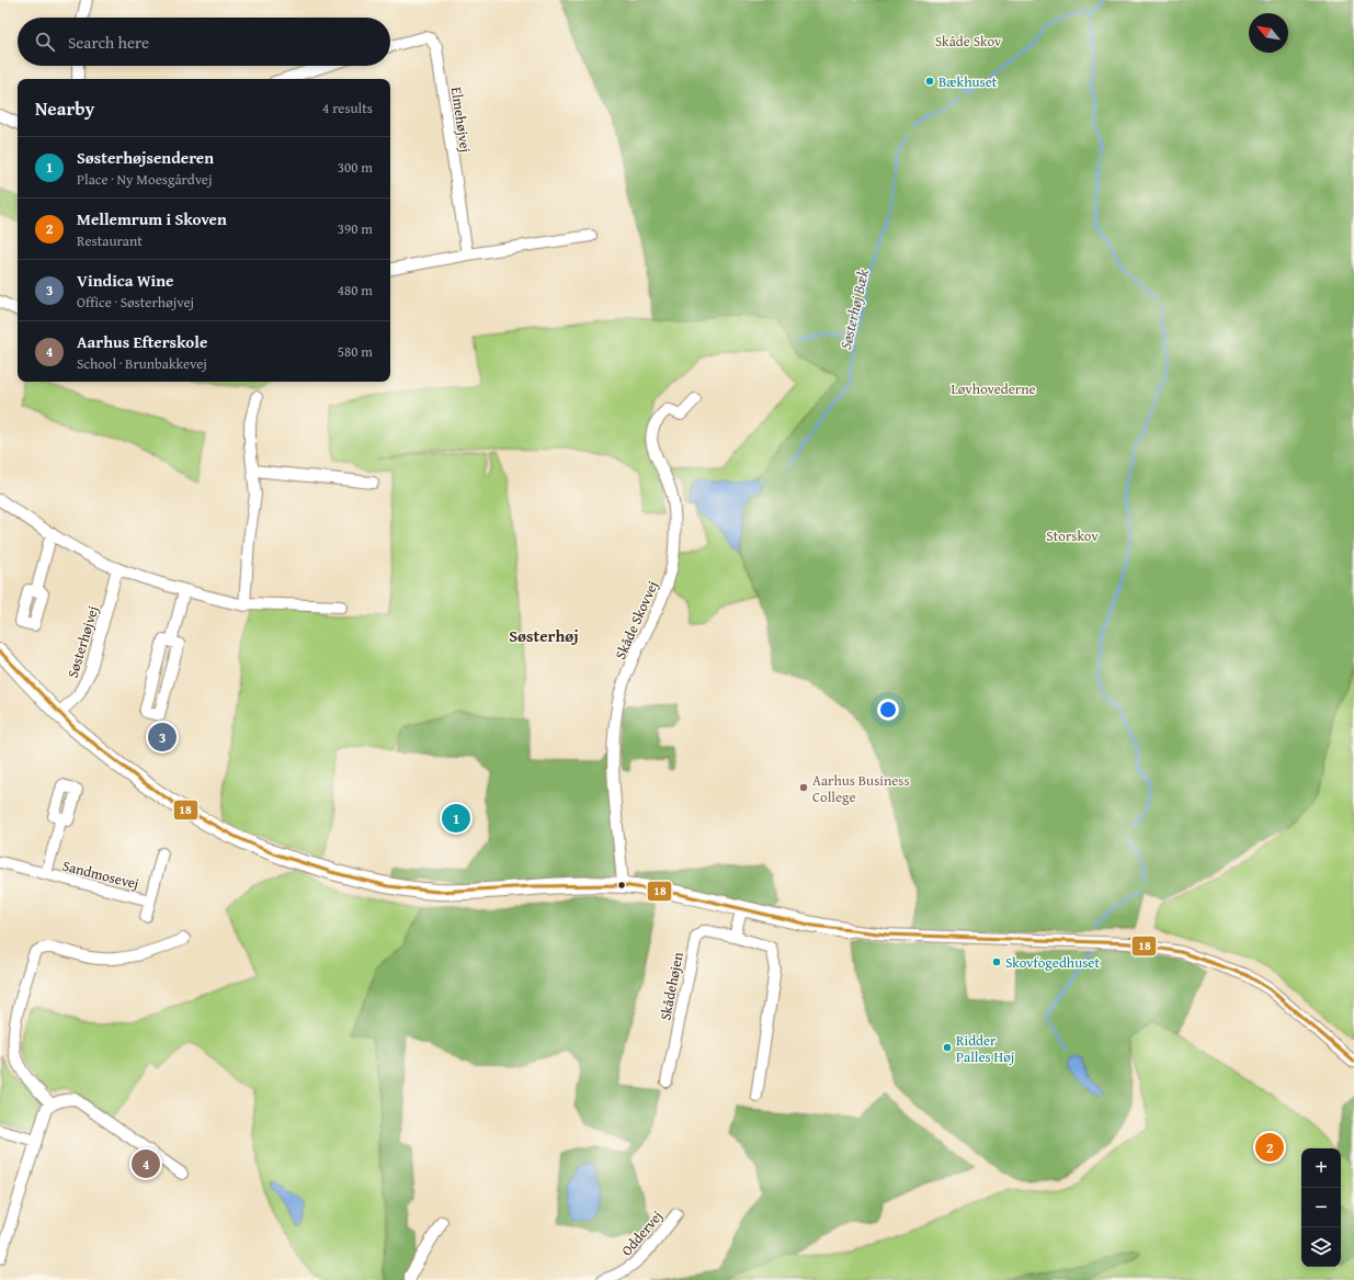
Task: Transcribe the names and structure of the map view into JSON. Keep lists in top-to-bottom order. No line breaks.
{"streets":{"street":["Elmehøjvej","Skåde Skovvej","Søsterhøjvej","Sandmosevej","Skådehøjen","Oddervej"]},"districts":["Søsterhøj"],"water":["Søsterhøj Bæk"],"parks":["Skåde Skov","Løvhovederne","Storskov"],"places":["Bækhuset","Aarhus Business College","Skovfogedhuset","Ridder Palles Høj"],"lines":["transit line 18"],"north":"top left","page":{"search":"Search here","heading":["Nearby","4 results"],"list":[{"mark":"1","name":"Søsterhøjsenderen","note":"Place · Ny Moesgårdvej","value":"300 m"},{"mark":"2","name":"Mellemrum i Skoven","note":"Restaurant","value":"390 m"},{"mark":"3","name":"Vindica Wine","note":"Office · Søsterhøjvej","value":"480 m"},{"mark":"4","name":"Aarhus Efterskole","note":"School · Brunbakkevej","value":"580 m"}],"pins":["3","1","2","4"],"map_buttons":["+","−"]}}
